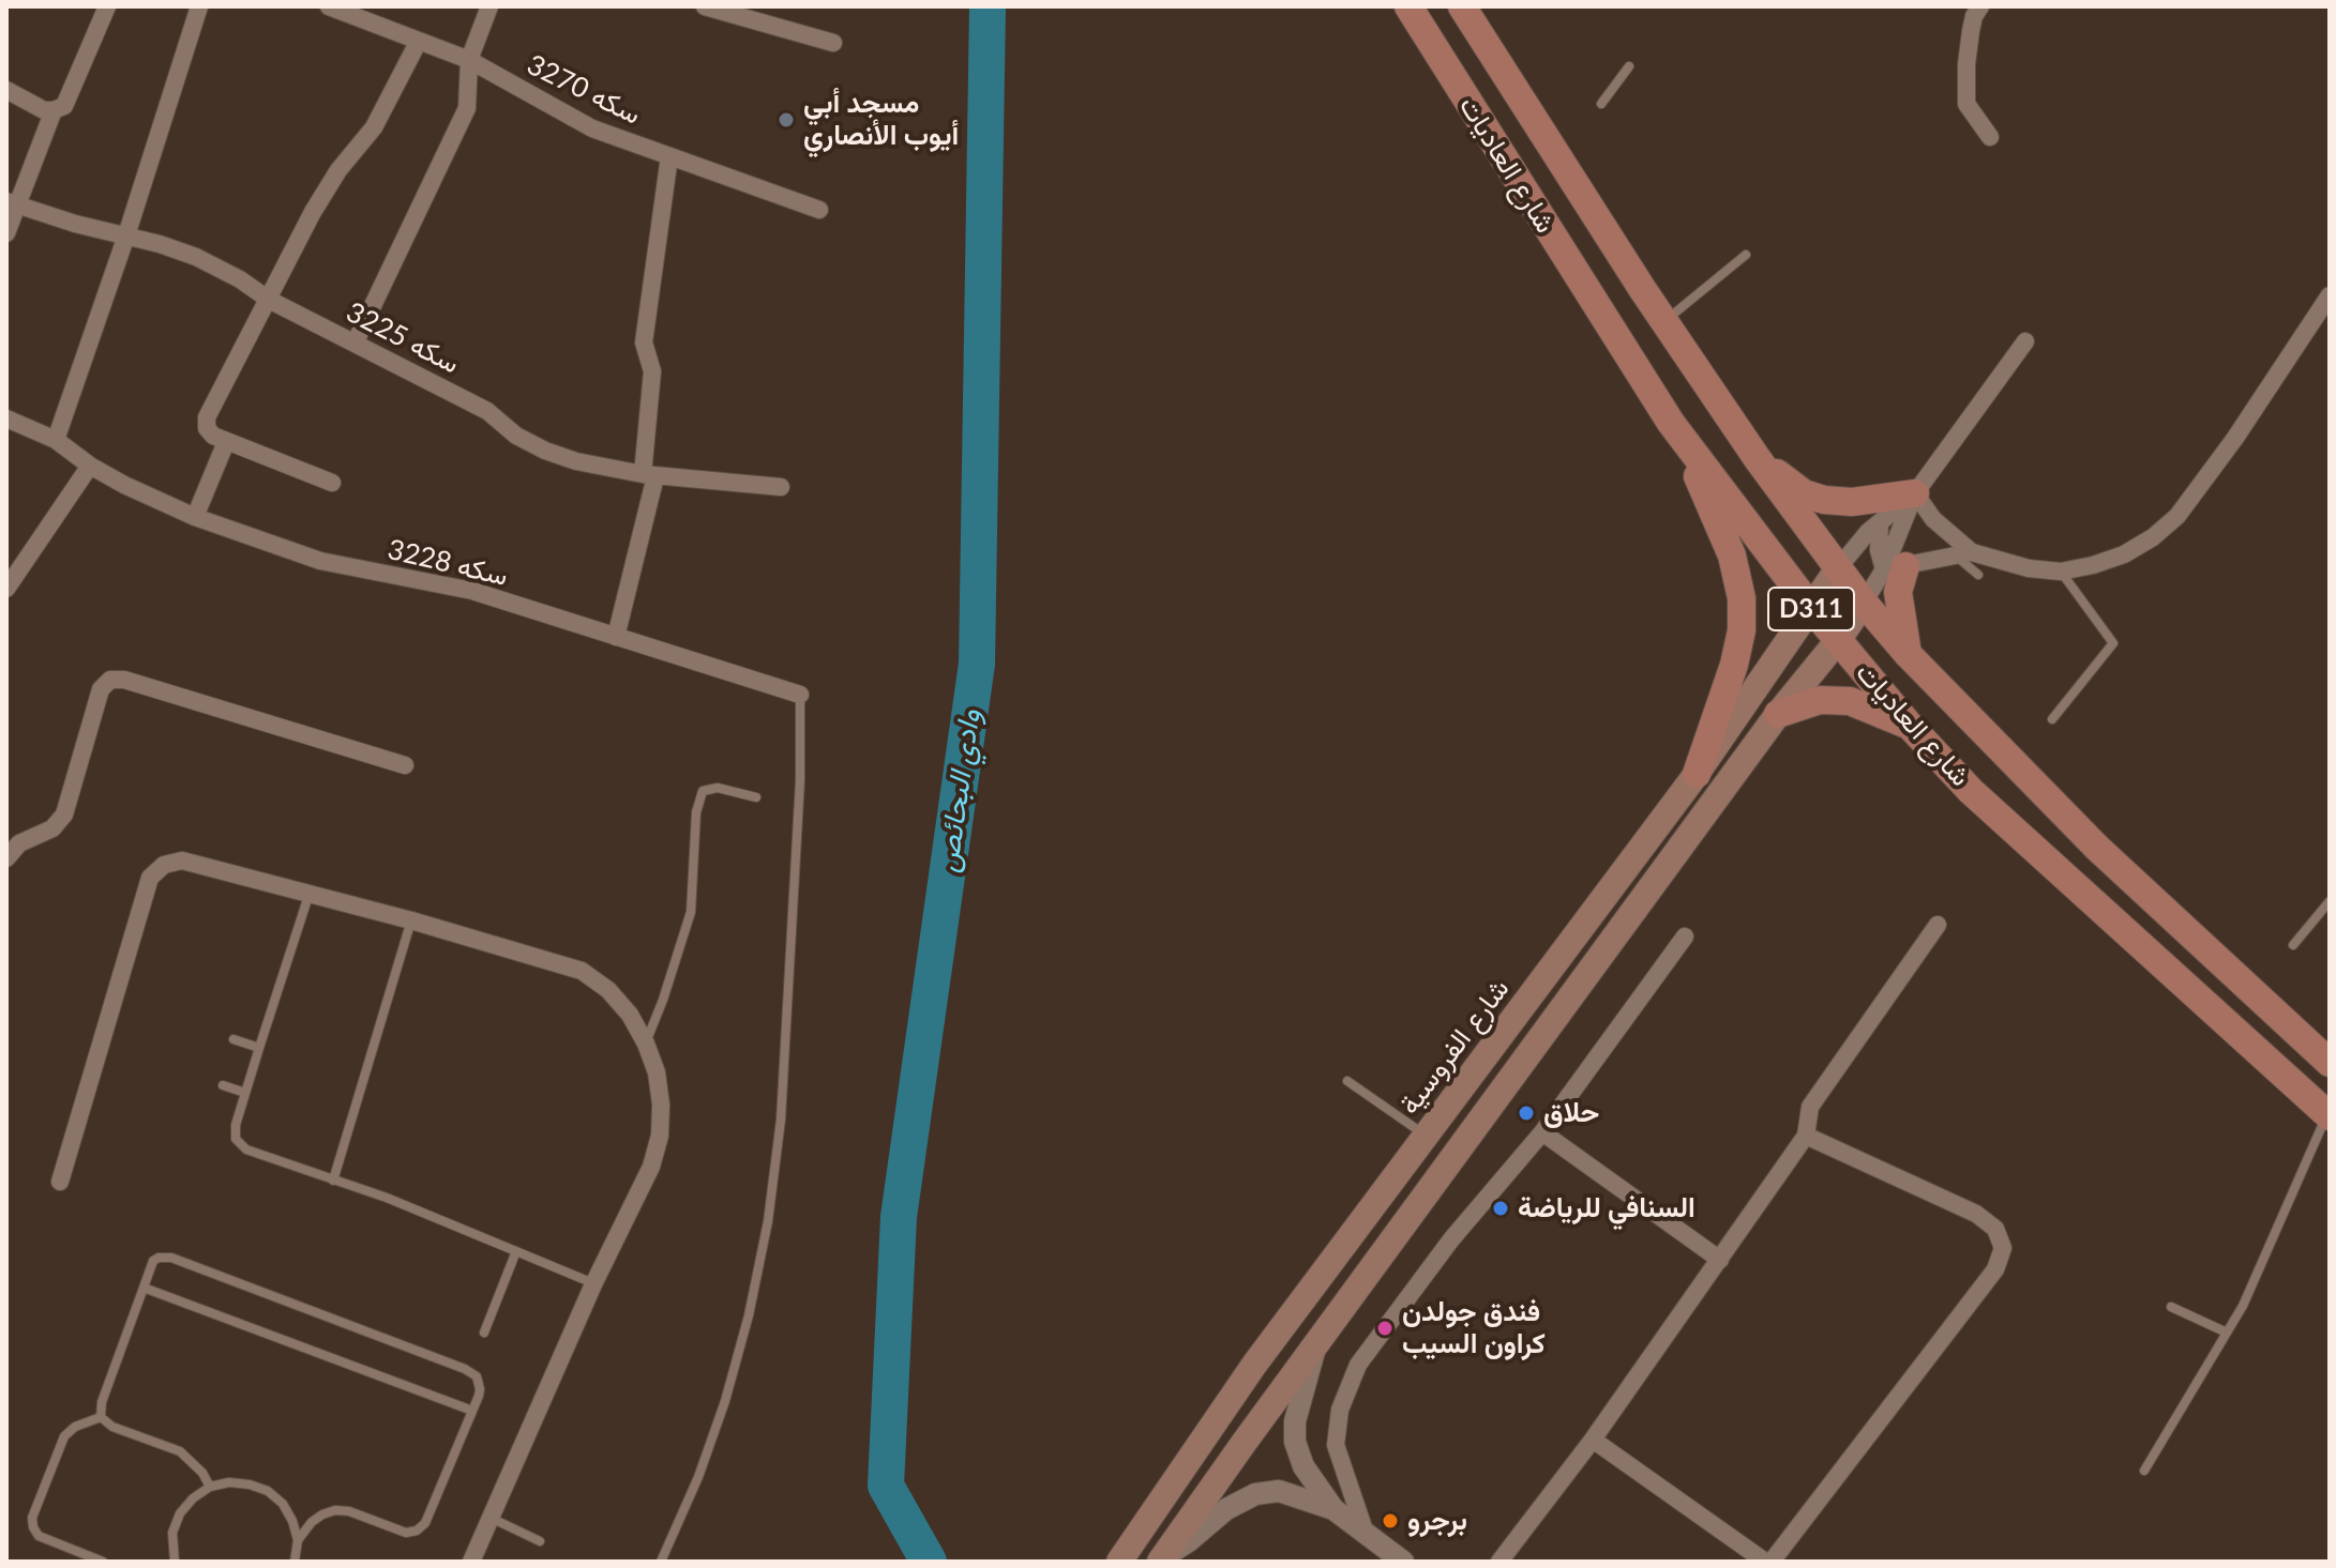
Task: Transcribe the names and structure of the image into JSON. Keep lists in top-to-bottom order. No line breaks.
{"streets":{"main road":["شارع العاديات","D311","شارع الفروسية"],"street":["سكه 3270","سكه 3225","سكه 3228"]},"crossings":[["شارع العاديات","شارع الفروسية"]],"water":["وادي البحائص"],"places":["مسجد أبي أيوب الأنصاري","حلاق","السنافي للرياضة","فندق جولدن كراون السيب","برجرو"]}
